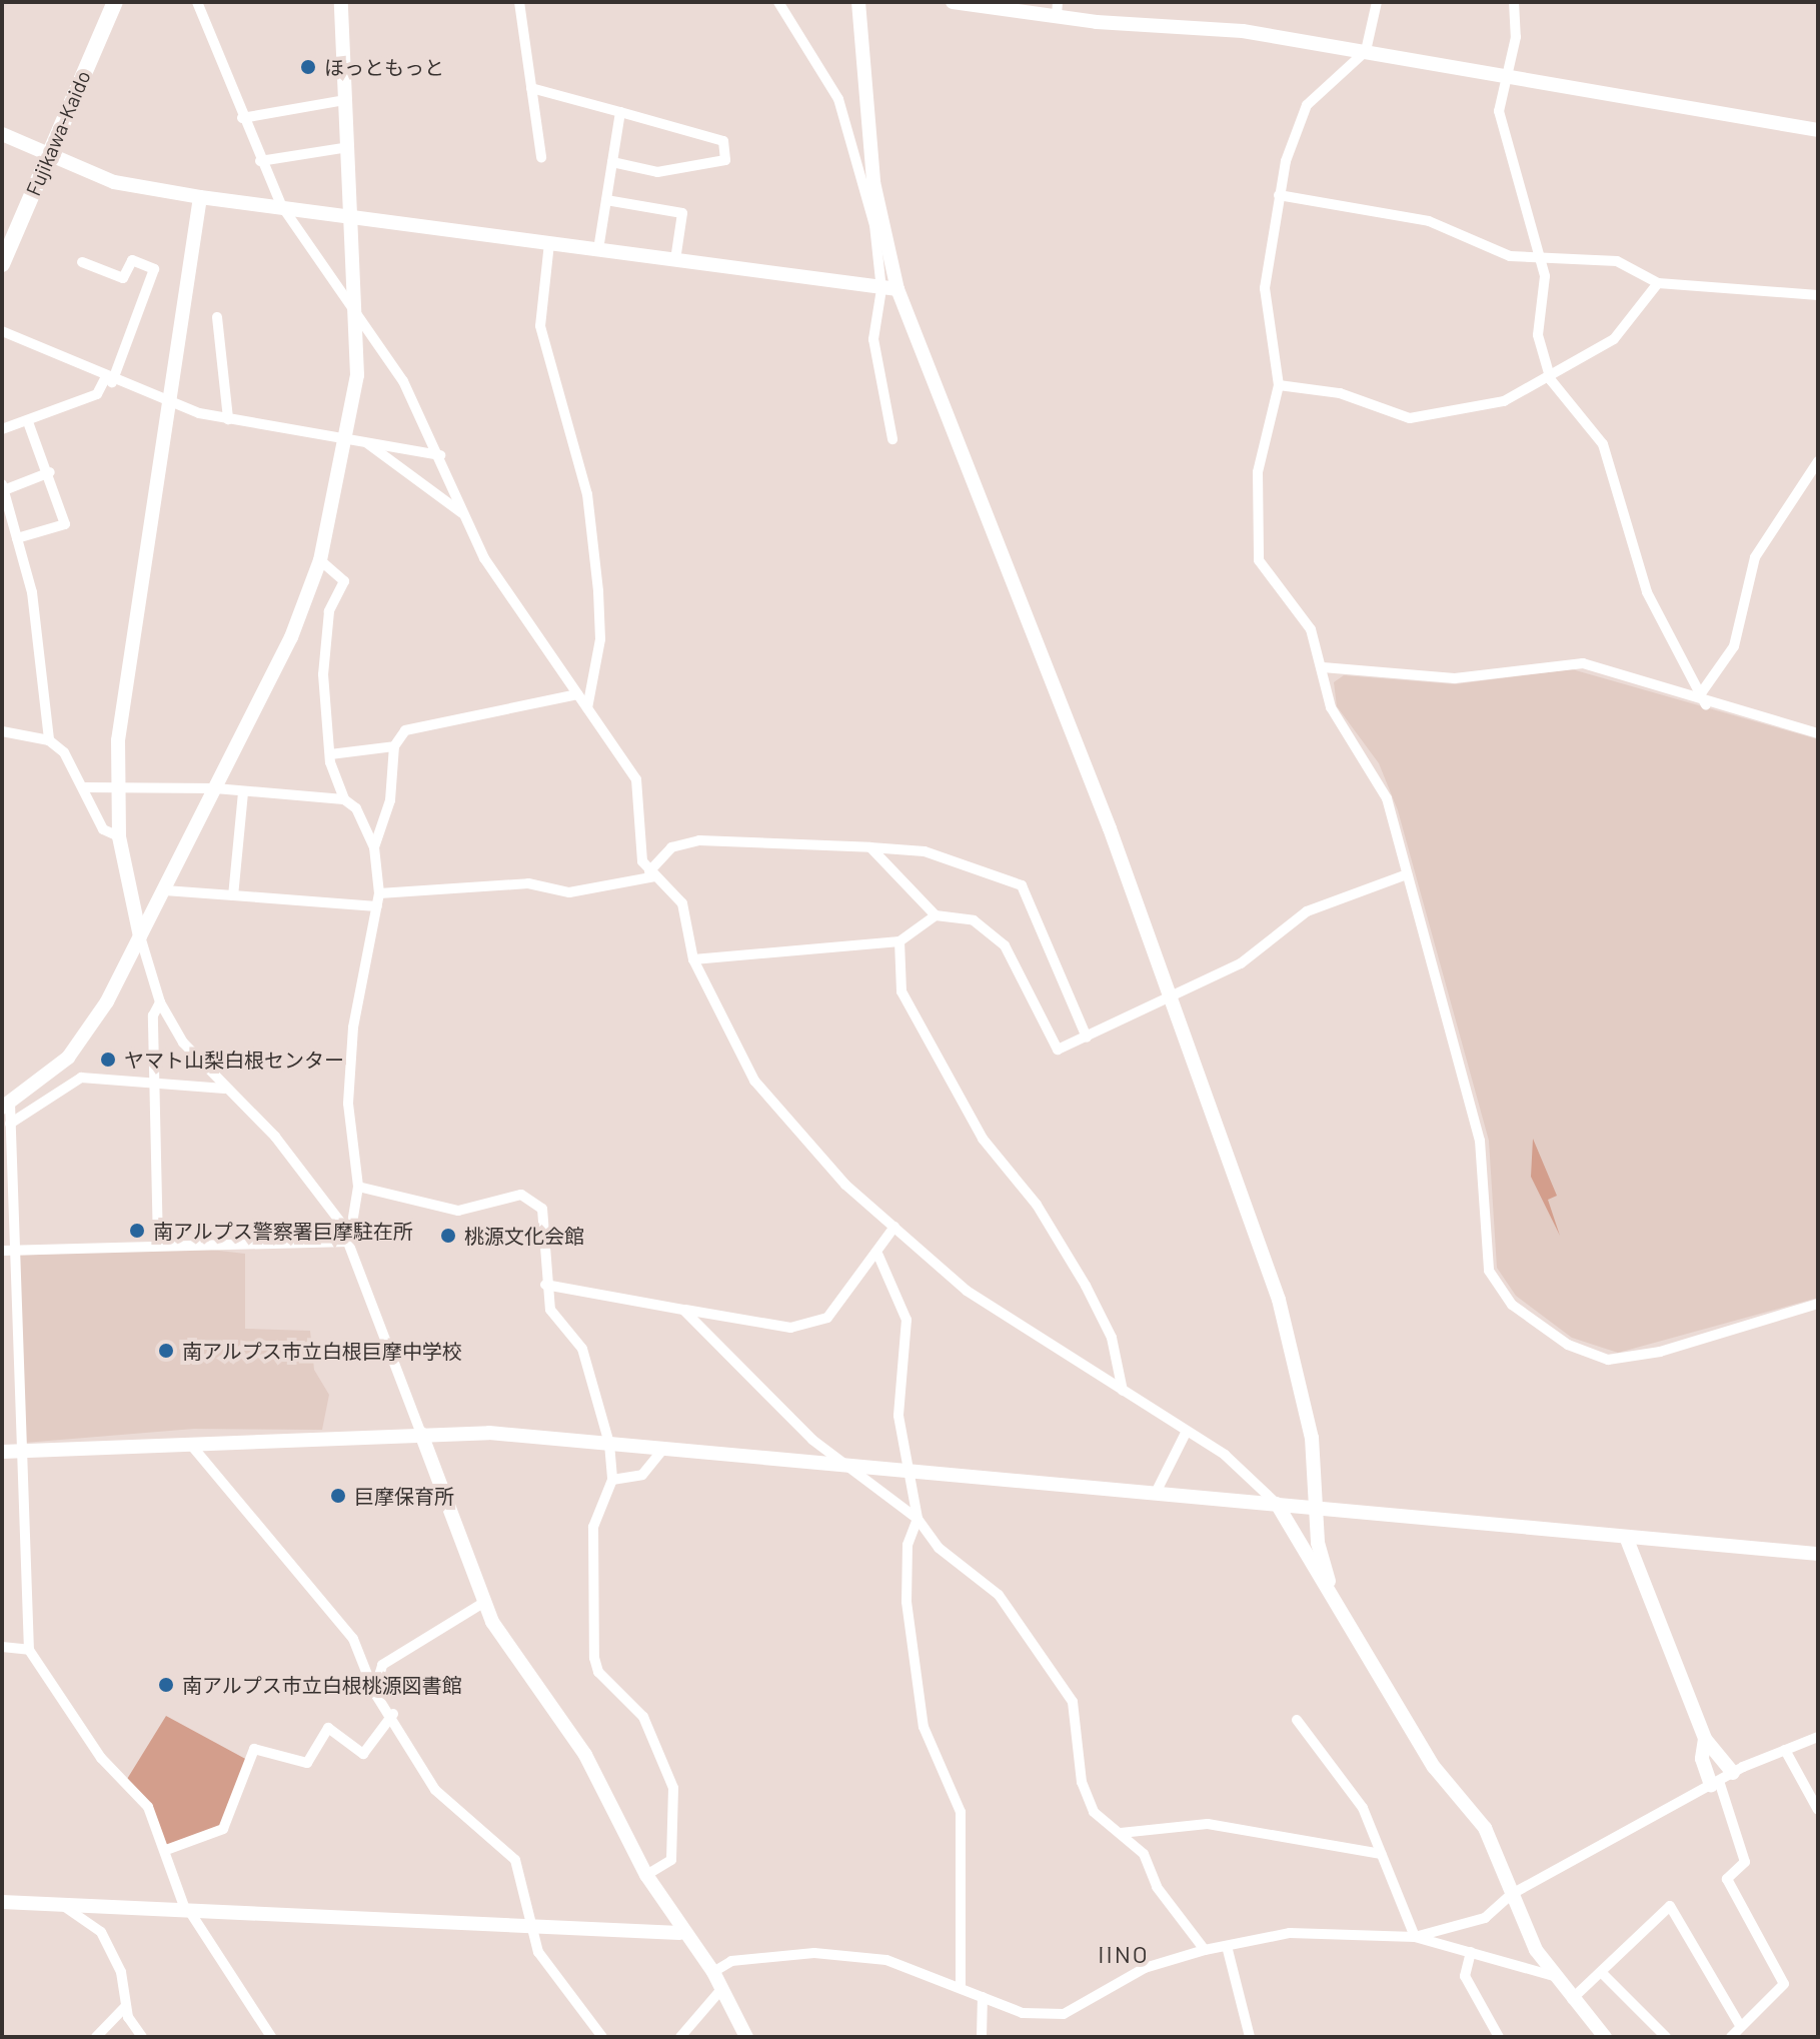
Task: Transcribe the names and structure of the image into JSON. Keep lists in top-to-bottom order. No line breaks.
{"streets":{"main road":["Fujikawa-Kaido"]},"districts":["IINO"],"places":["ほっともっと","ヤマト山梨白根センター","南アルプス警察署巨摩駐在所","桃源文化会館","南アルプス市立白根巨摩中学校","巨摩保育所","南アルプス市立白根桃源図書館"]}
